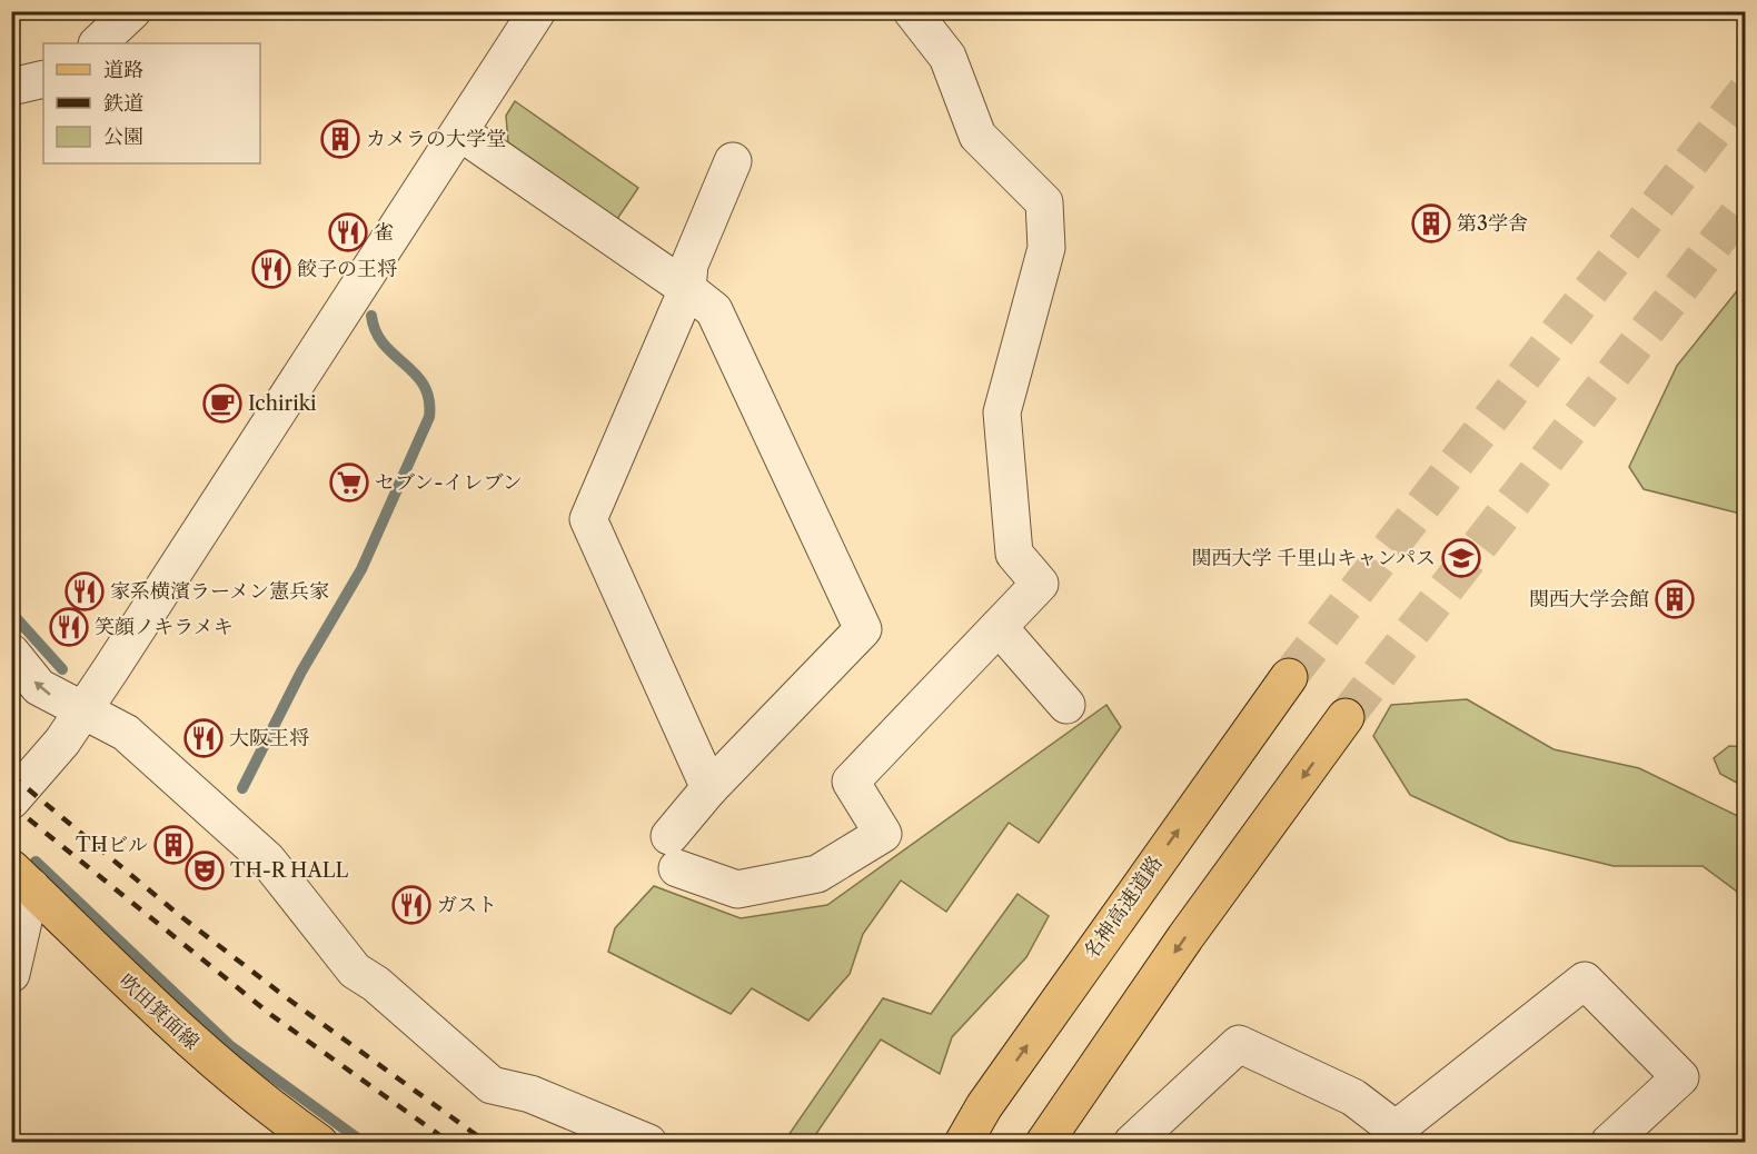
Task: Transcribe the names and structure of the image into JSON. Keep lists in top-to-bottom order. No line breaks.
{"streets":{"main road":["名神高速道路","吹田箕面線"]},"places":{"building":["カメラの大学堂","第3学舎","関西大学会館","THビル"],"restaurant":["雀","餃子の王将","家系横濱ラーメン憲兵家","笑顔ノキラメキ","大阪王将","ガスト"],"cafe":["Ichiriki"],"supermarket":["セブン-イレブン"],"school or university":["関西大学 千里山キャンパス"],"theatre":["TH-R HALL"]},"legend":["道路","鉄道","公園"]}
